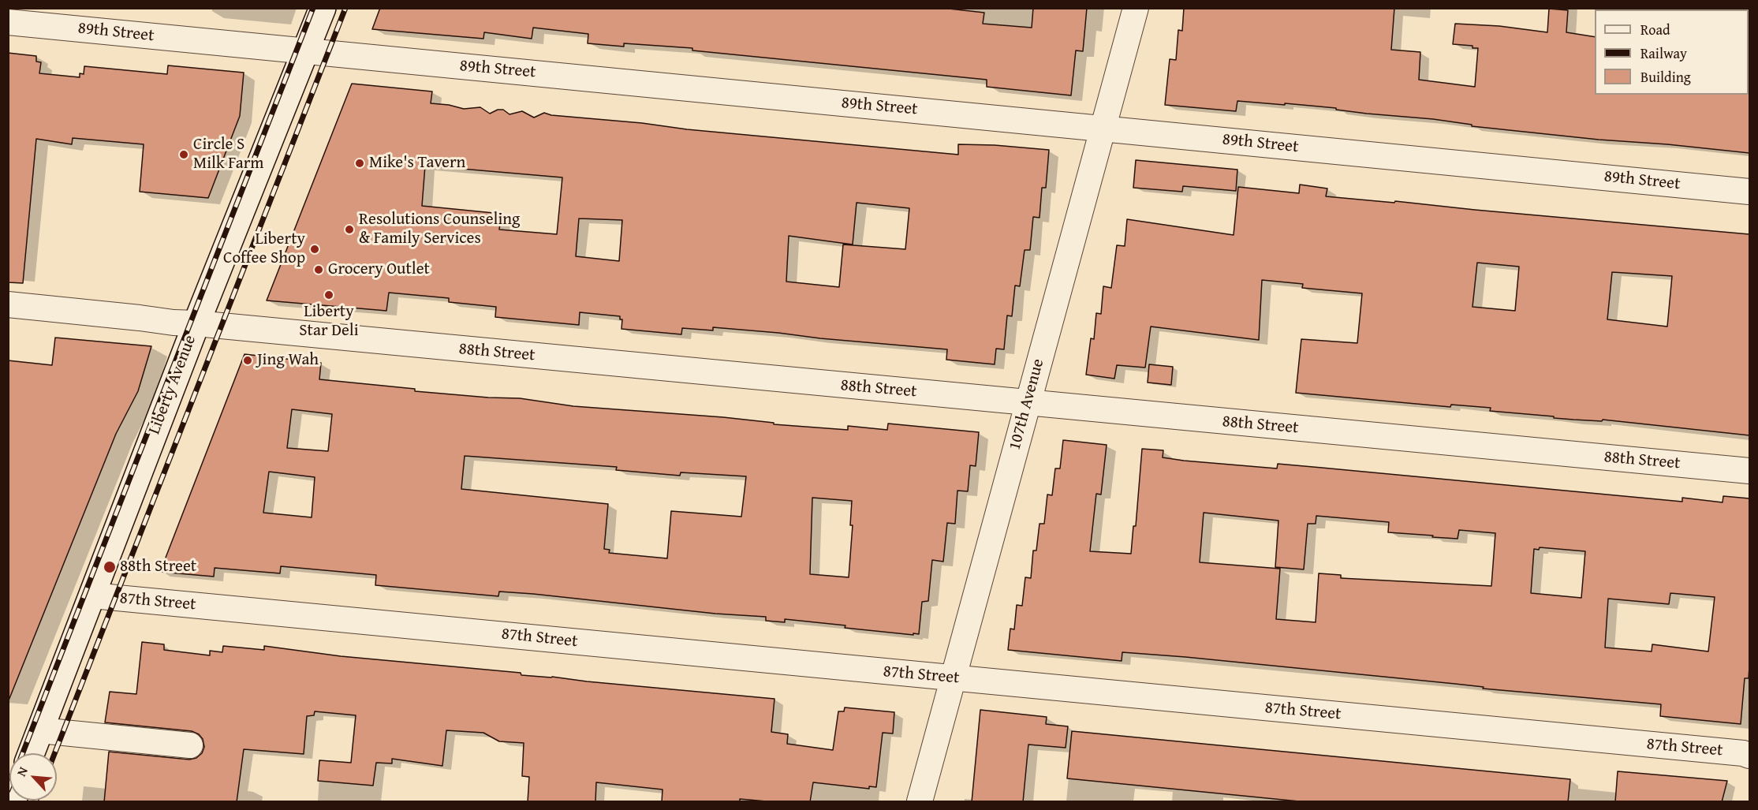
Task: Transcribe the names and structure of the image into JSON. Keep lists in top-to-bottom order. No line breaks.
{"streets":{"street":["89th Street","88th Street","Liberty Avenue","107th Avenue","87th Street"]},"crossings":[["89th Street","Liberty Avenue"],["89th Street","107th Avenue"],["88th Street","Liberty Avenue"],["88th Street","107th Avenue"],["Liberty Avenue","87th Street"],["107th Avenue","87th Street"]],"places":["Circle S Milk Farm","Mike's Tavern","Resolutions Counseling & Family Services","Liberty Coffee Shop","Grocery Outlet","Liberty Star Deli","Jing Wah","88th Street"],"legend":["Road","Railway","Building"],"north":"top left"}
